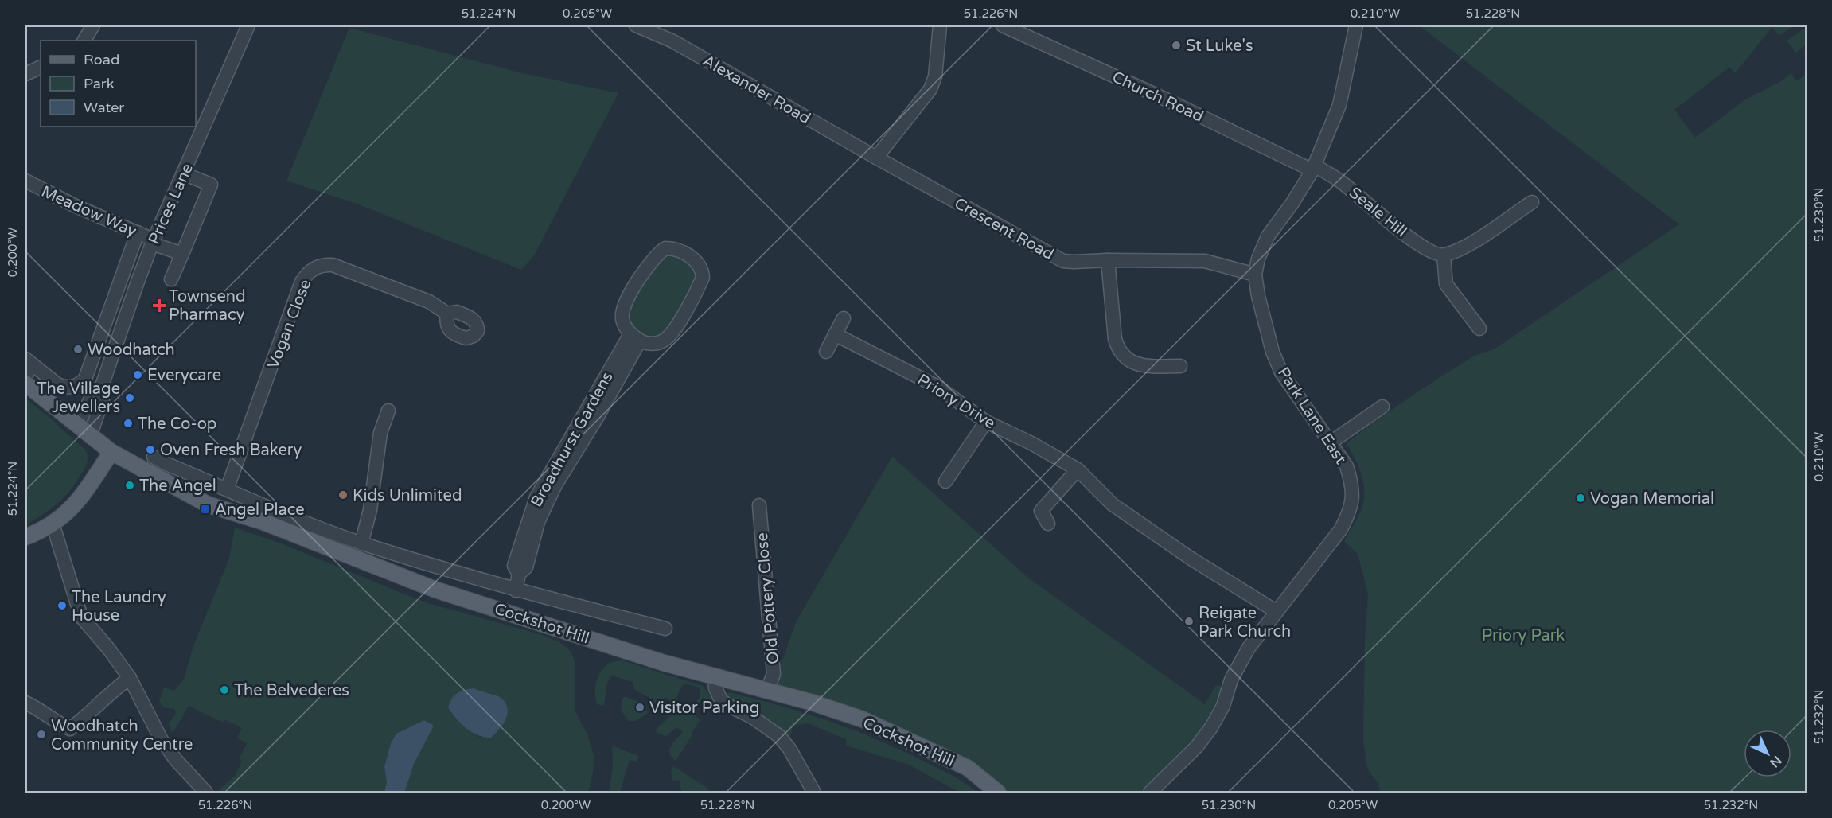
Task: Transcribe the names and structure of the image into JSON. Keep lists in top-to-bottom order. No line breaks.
{"streets":{"main road":["Cockshot Hill"],"street":["Alexander Road","Church Road","Prices Lane","Meadow Way","Seale Hill","Crescent Road","Vogan Close","Priory Drive","Park Lane East","Broadhurst Gardens","Old Pottery Close"]},"crossings":[["Alexander Road","Crescent Road"],["Church Road","Seale Hill"],["Church Road","Park Lane East"],["Prices Lane","Meadow Way"],["Prices Lane","Cockshot Hill"],["Seale Hill","Park Lane East"],["Crescent Road","Park Lane East"],["Vogan Close","Cockshot Hill"],["Priory Drive","Park Lane East"],["Broadhurst Gardens","Cockshot Hill"],["Old Pottery Close","Cockshot Hill"]],"parks":["Priory Park"],"places":{"other":["St Luke's","Woodhatch","Everycare","The Village Jewellers","The Co-op","Oven Fresh Bakery","The Angel","Kids Unlimited","Vogan Memorial","The Laundry House","Reigate Park Church","The Belvederes","Visitor Parking","Woodhatch Community Centre"],"health":["Townsend Pharmacy"],"transit":["Angel Place"]},"legend":["Road","Park","Water"],"north":"bottom right","coordinates":["51.224°N","0.205°W","51.226°N","0.210°W","51.228°N","51.230°N","0.200°W","51.232°N"]}
